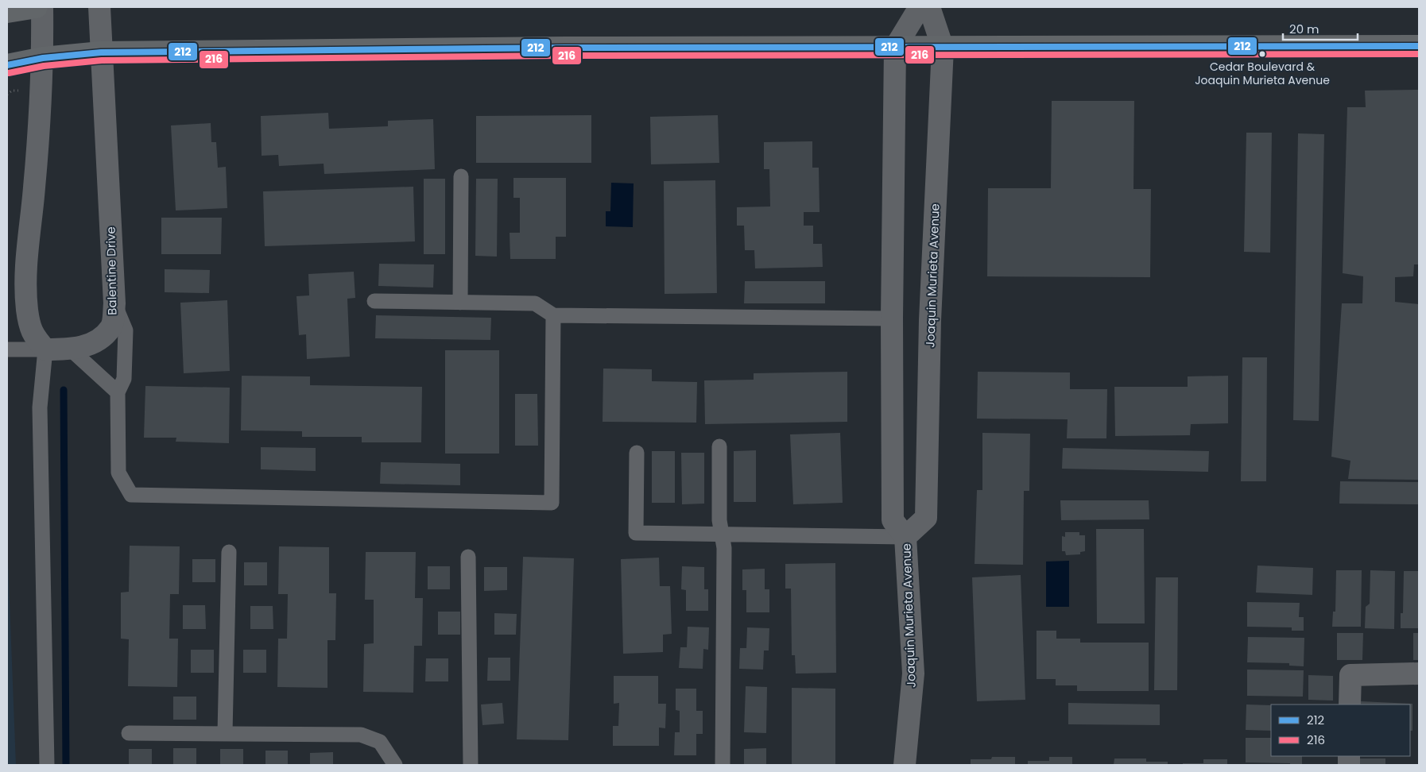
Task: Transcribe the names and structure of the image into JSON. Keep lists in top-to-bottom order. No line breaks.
{"streets":{"street":["Balentine Drive","Joaquin Murieta Avenue"]},"places":["Cedar Boulevard & Joaquin Murieta Avenue"],"lines":["transit line 212","transit line 216"],"legend":["212","216"],"scale_bar":"20 m"}
